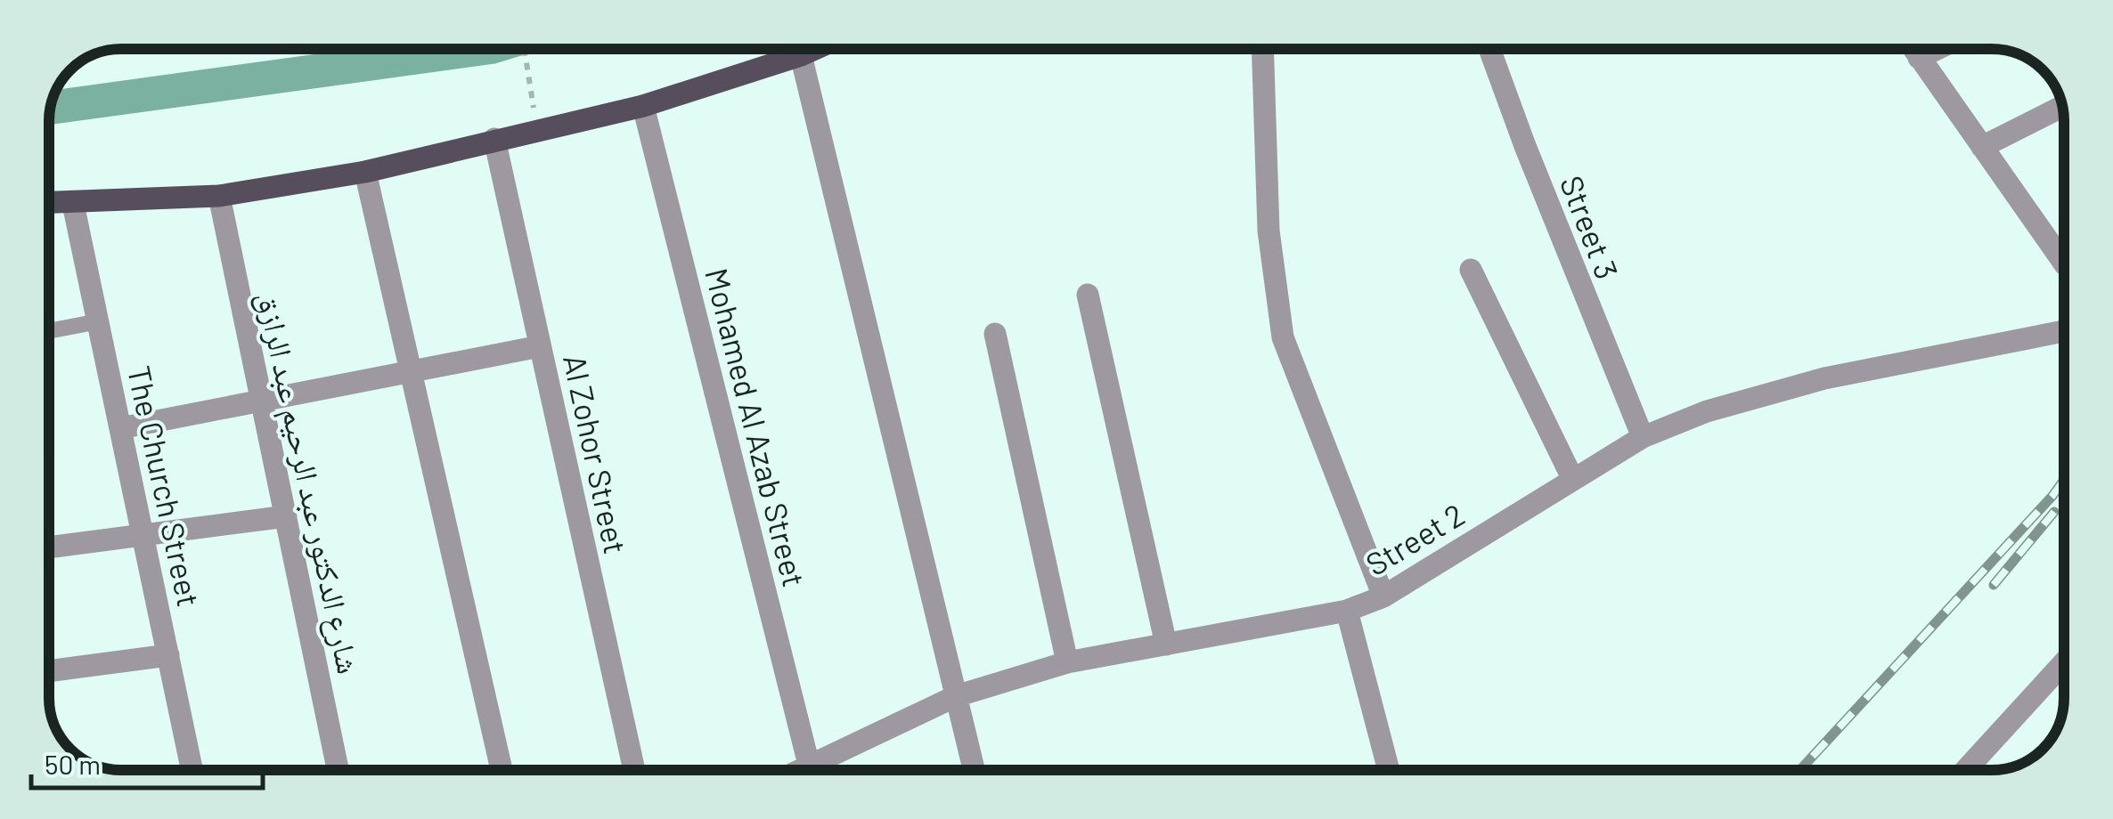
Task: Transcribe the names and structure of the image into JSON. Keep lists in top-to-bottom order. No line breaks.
{"streets":{"street":["Street 3","Mohamed Al Azab Street","Al Zohor Street","شارع الدكتور عبد الرحيم عبد الرازق","The Church Street","Street 2"]},"crossings":[["Street 3","Street 2"],["Mohamed Al Azab Street","Street 2"]],"scale_bar":"50 m"}
